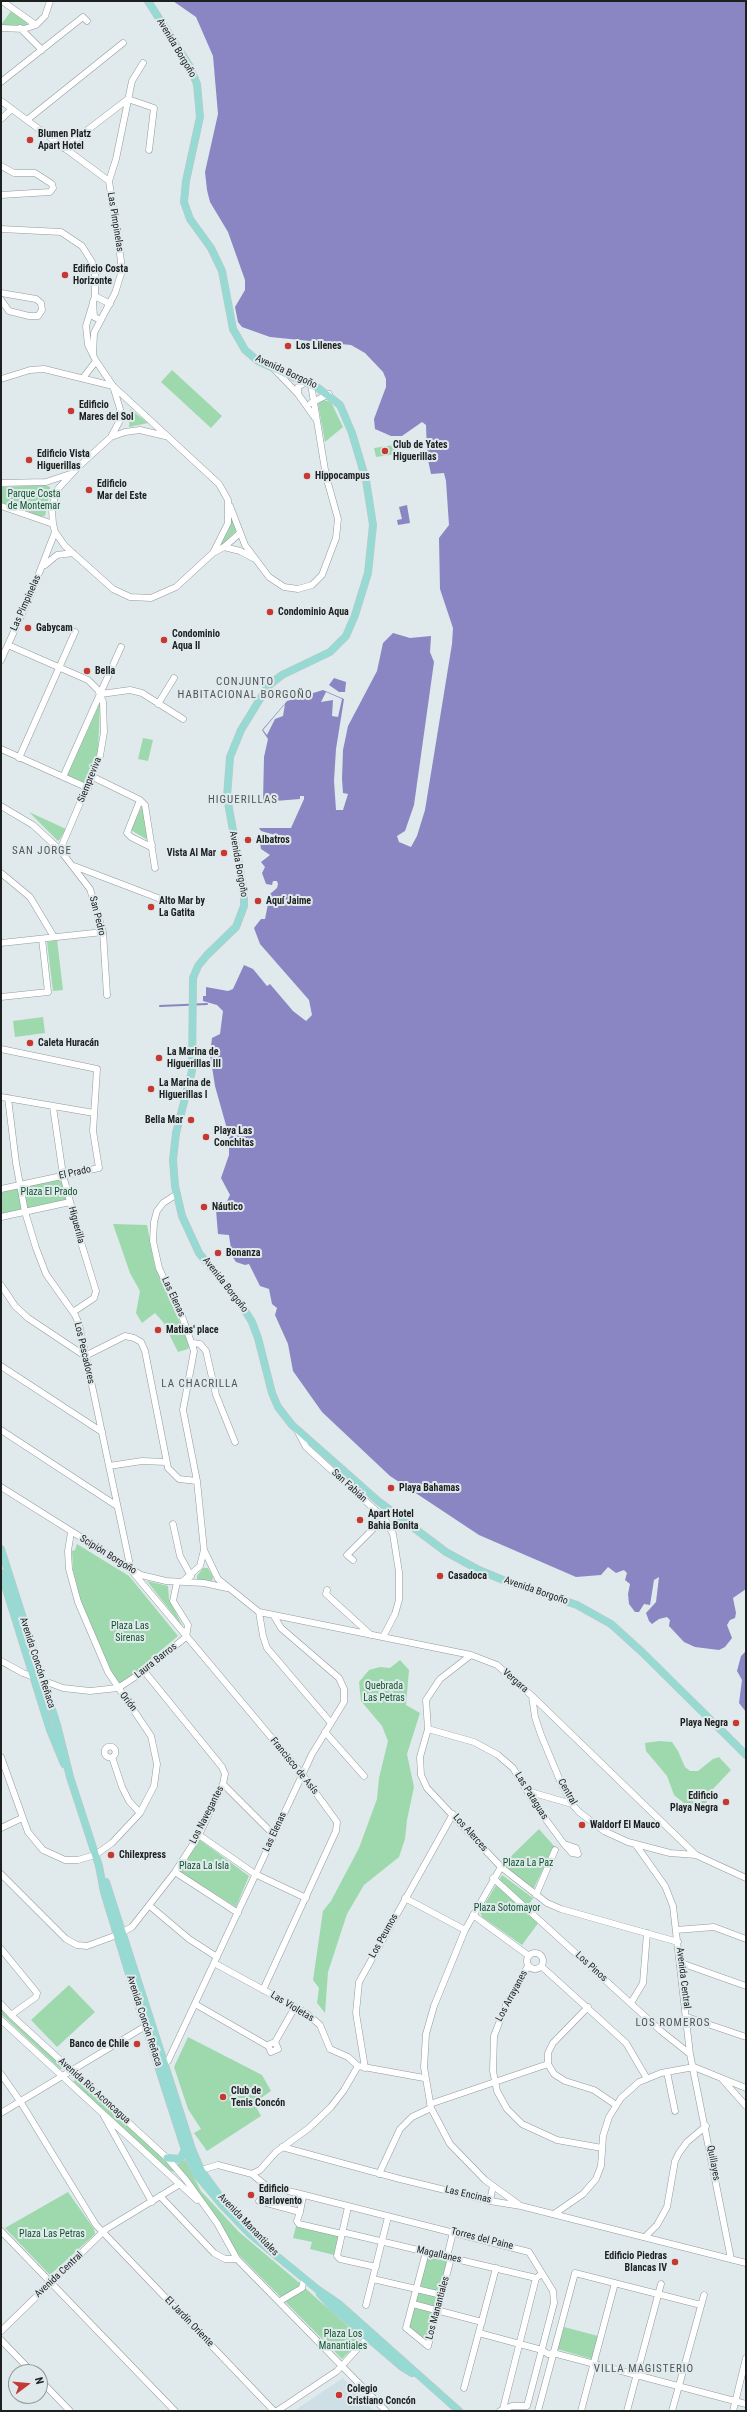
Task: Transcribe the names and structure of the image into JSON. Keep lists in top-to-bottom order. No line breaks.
{"streets":{"main road":["Avenida Borgoño","Avenida Concón Reñaca","Avenida Manantiales"],"street":["Las Pimpinelas","Siempreviva","San Pedro","El Prado","Higuerilla","Las Elenas","Los Pescadores","San Fabián","Scipión Borgoño","Laura Barros","Vergara","Orión","Francisco de Asís","Central","Las Pataguas","Los Navegantes","Los Alerces","Los Peumos","Los Pinos","Avenida Central","Los Arrayanes","Las Violetas","Avenida Río Aconcagua","Quillayes","Las Encinas","Torres del Paine","Magallanes","Los Manantiales","El Jardín Oriente"]},"crossings":[["Avenida Borgoño","Las Elenas"],["Avenida Borgoño","San Fabián"],["Siempreviva","San Pedro"],["El Prado","Higuerilla"],["El Prado","Los Pescadores"],["Higuerilla","Los Pescadores"],["Las Elenas","Scipión Borgoño"],["Las Elenas","Laura Barros"],["Las Elenas","Avenida Concón Reñaca"],["Las Elenas","Vergara"],["Las Elenas","Francisco de Asís"],["Las Elenas","Las Violetas"],["Los Pescadores","Scipión Borgoño"],["Los Pescadores","Francisco de Asís"],["San Fabián","Vergara"],["Scipión Borgoño","Laura Barros"],["Scipión Borgoño","Vergara"],["Scipión Borgoño","Orión"],["Scipión Borgoño","Francisco de Asís"],["Laura Barros","Avenida Concón Reñaca"],["Laura Barros","Orión"],["Laura Barros","Francisco de Asís"],["Laura Barros","Los Navegantes"],["Avenida Concón Reñaca","Orión"],["Avenida Concón Reñaca","Los Navegantes"],["Avenida Concón Reñaca","Avenida Manantiales"],["Vergara","Central"],["Vergara","Los Alerces"],["Francisco de Asís","Las Violetas"],["Central","Avenida Central"],["Las Pataguas","Los Alerces"],["Los Alerces","Los Peumos"],["Los Alerces","Avenida Central"],["Los Peumos","Las Violetas"],["Los Pinos","Avenida Central"],["Avenida Central","Avenida Río Aconcagua"],["Avenida Central","Quillayes"],["Avenida Central","El Jardín Oriente"],["Quillayes","Las Encinas"],["Magallanes","Los Manantiales"]],"districts":["CONJUNTO HABITACIONAL BORGOÑO","HIGUERILLAS","SAN JORGE","LA CHACRILLA","LOS ROMEROS","VILLA MAGISTERIO"],"parks":["Parque Costa de Montemar","Plaza El Prado","Plaza Las Sirenas","Quebrada Las Petras","Plaza La Paz","Plaza La Isla","Plaza Sotomayor","Plaza Las Petras","Plaza Los Manantiales"],"places":["Blumen Platz Apart Hotel","Edificio Costa Horizonte","Los Lilenes","Edificio Mares del Sol","Club de Yates Higuerillas","Edificio Vista Higuerillas","Hippocampus","Edificio Mar del Este","Condominio Aqua","Gabycam","Condominio Aqua II","Bella","Albatros","Vista Al Mar","Aquí Jaime","Alto Mar by La Gatita","Caleta Huracán","La Marina de Higuerillas III","La Marina de Higuerillas I","Bella Mar","Playa Las Conchitas","Náutico","Bonanza","Matias' place","Playa Bahamas","Apart Hotel Bahia Bonita","Casadoca","Playa Negra","Edificio Playa Negra","Waldorf El Mauco","Chilexpress","Banco de Chile","Club de Tenis Concón","Edificio Barlovento","Edificio Piedras Blancas IV","Colegio Cristiano Concón"],"north":"right"}
